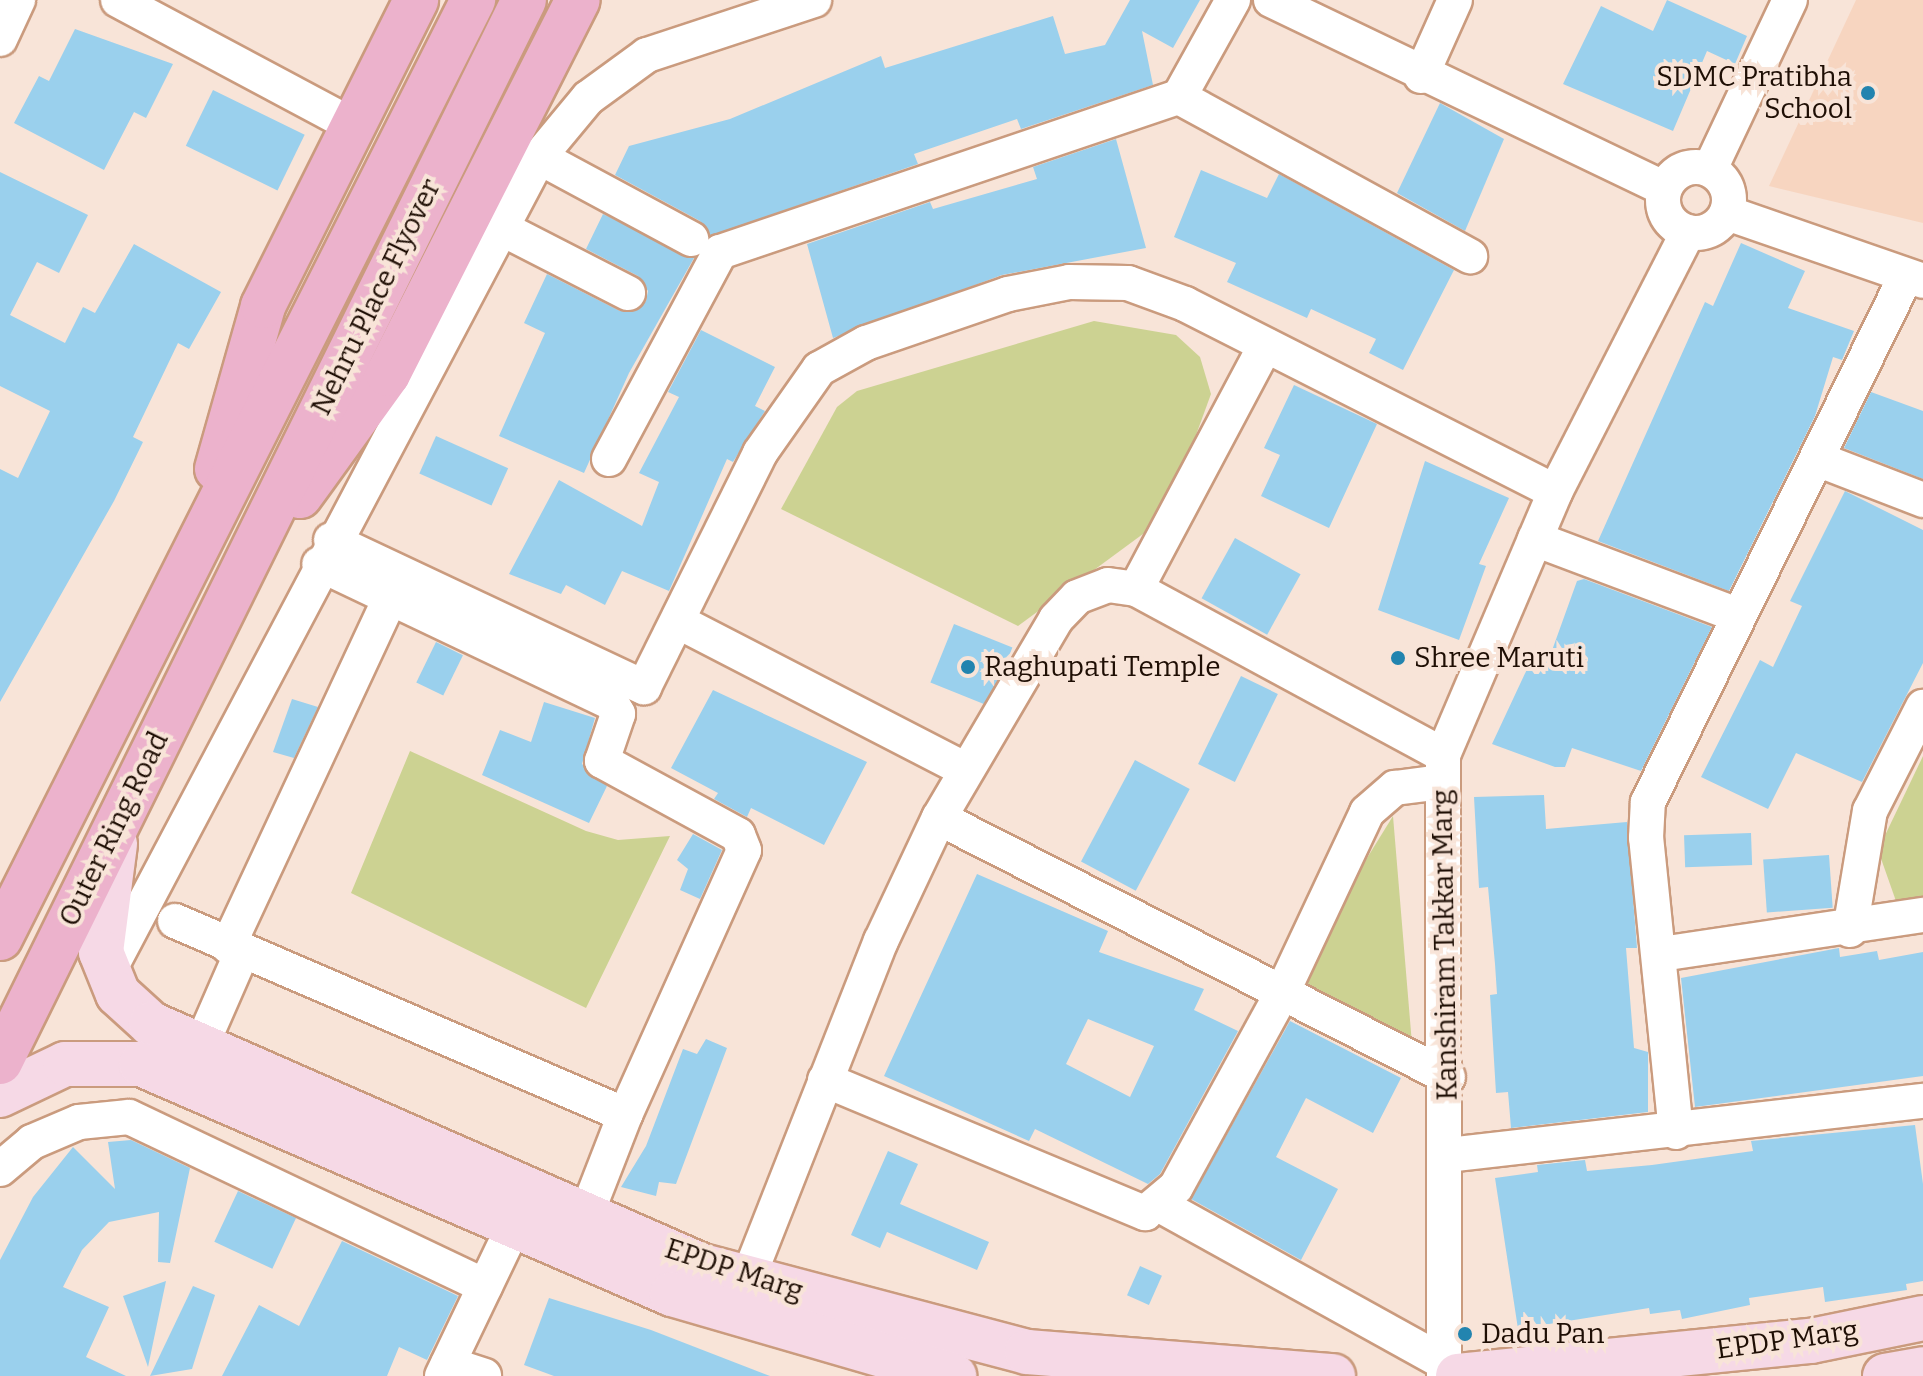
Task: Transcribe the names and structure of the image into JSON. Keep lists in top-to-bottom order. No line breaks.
{"streets":{"main road":["Nehru Place Flyover","Outer Ring Road","EPDP Marg"],"street":["Kanshiram Takkar Marg"]},"crossings":[["Nehru Place Flyover","Outer Ring Road"],["Kanshiram Takkar Marg","EPDP Marg"]],"places":["SDMC Pratibha School","Shree Maruti","Raghupati Temple","Dadu Pan"]}
